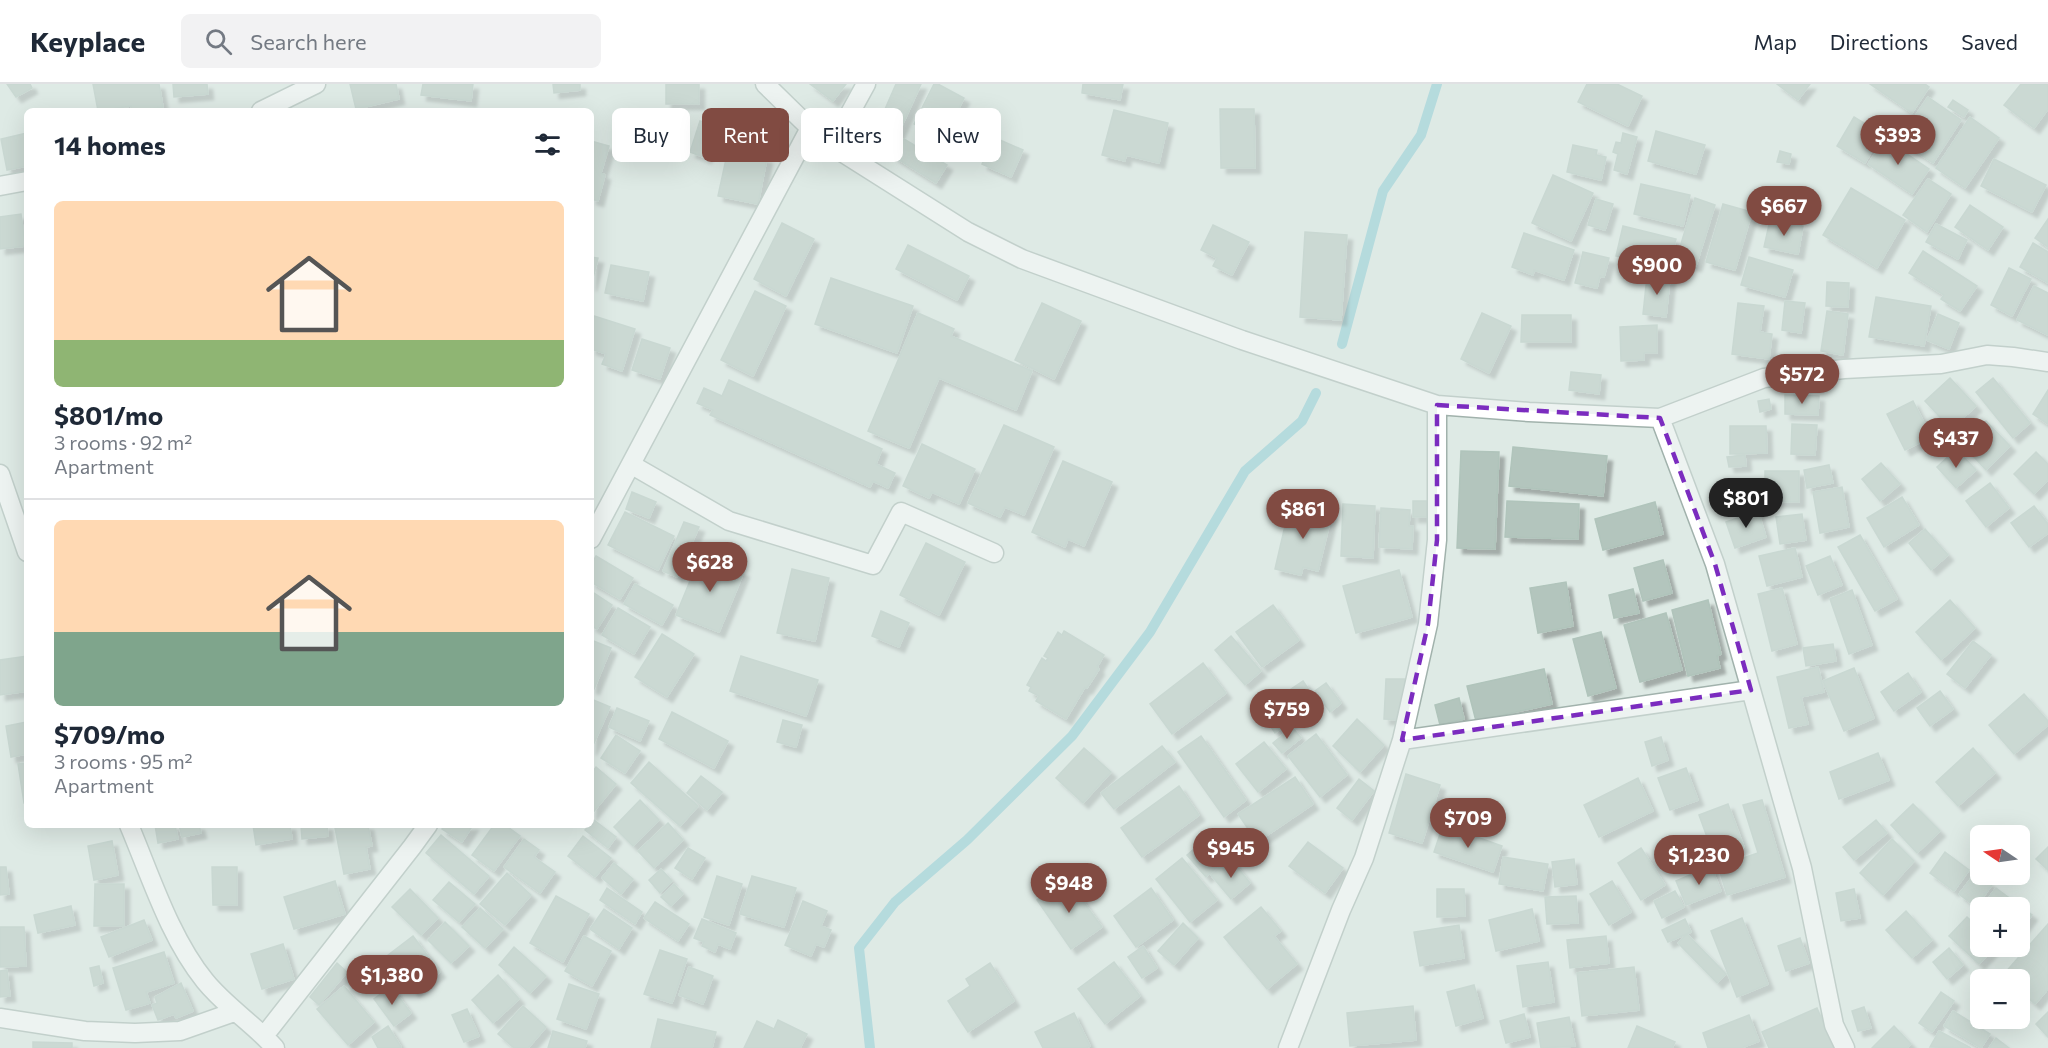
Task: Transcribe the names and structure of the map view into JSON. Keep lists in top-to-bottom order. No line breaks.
{"north":"left","page":{"header":"Keyplace","search":"Search here","nav":["Map","Directions","Saved"],"chip":["Buy","Rent","Filters","New"],"heading":"14 homes","price":["$393","$667","$900","$572","$437","$801","$861","$628","$759","$709","$945","$1,230","$948","$1,380"],"list":[{"name":"$801/mo","note":"3 rooms · 92 m² · Apartment"},{"name":"$709/mo","note":"3 rooms · 95 m² · Apartment"}],"map_buttons":["+","−"]}}
